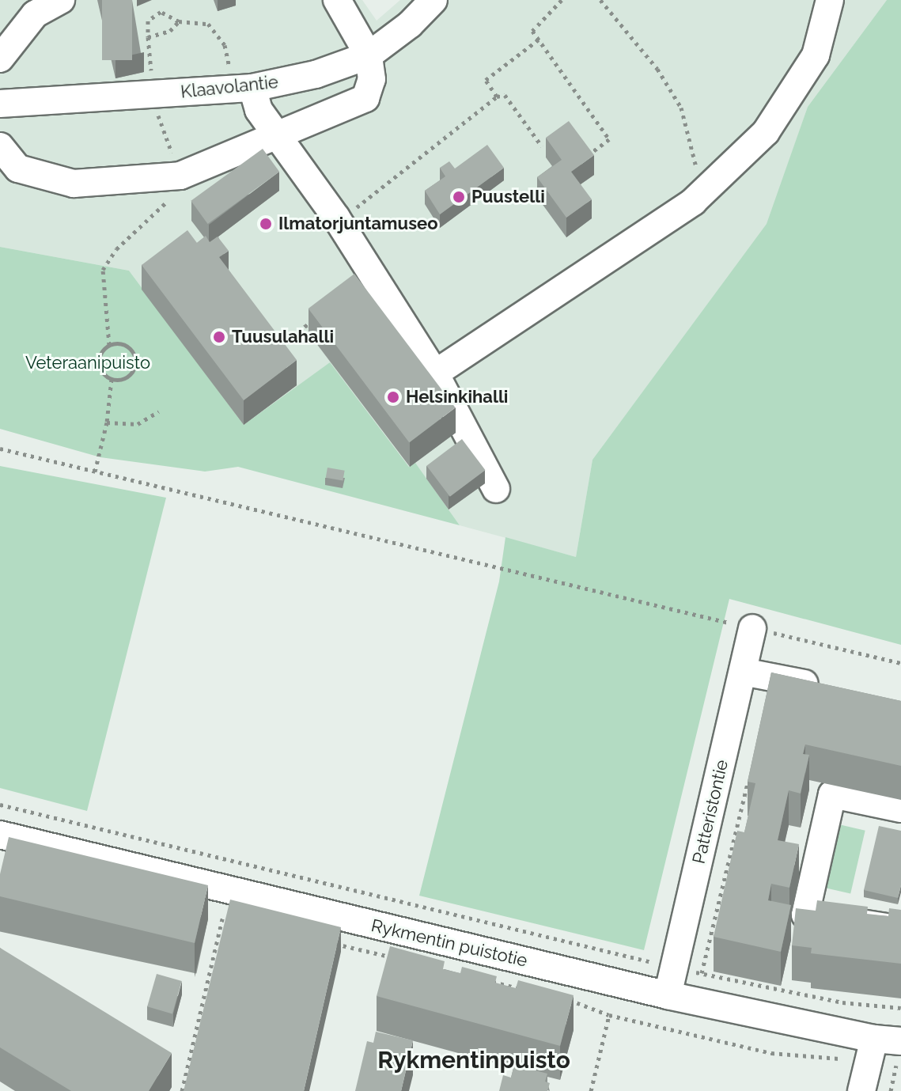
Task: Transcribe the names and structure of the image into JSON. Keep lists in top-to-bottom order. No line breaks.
{"streets":{"street":["Klaavolantie","Patteristontie","Rykmentin puistotie"]},"crossings":[["Patteristontie","Rykmentin puistotie"]],"districts":["Rykmentinpuisto"],"parks":["Veteraanipuisto"],"places":["Puustelli","Ilmatorjuntamuseo","Tuusulahalli","Helsinkihalli"]}
